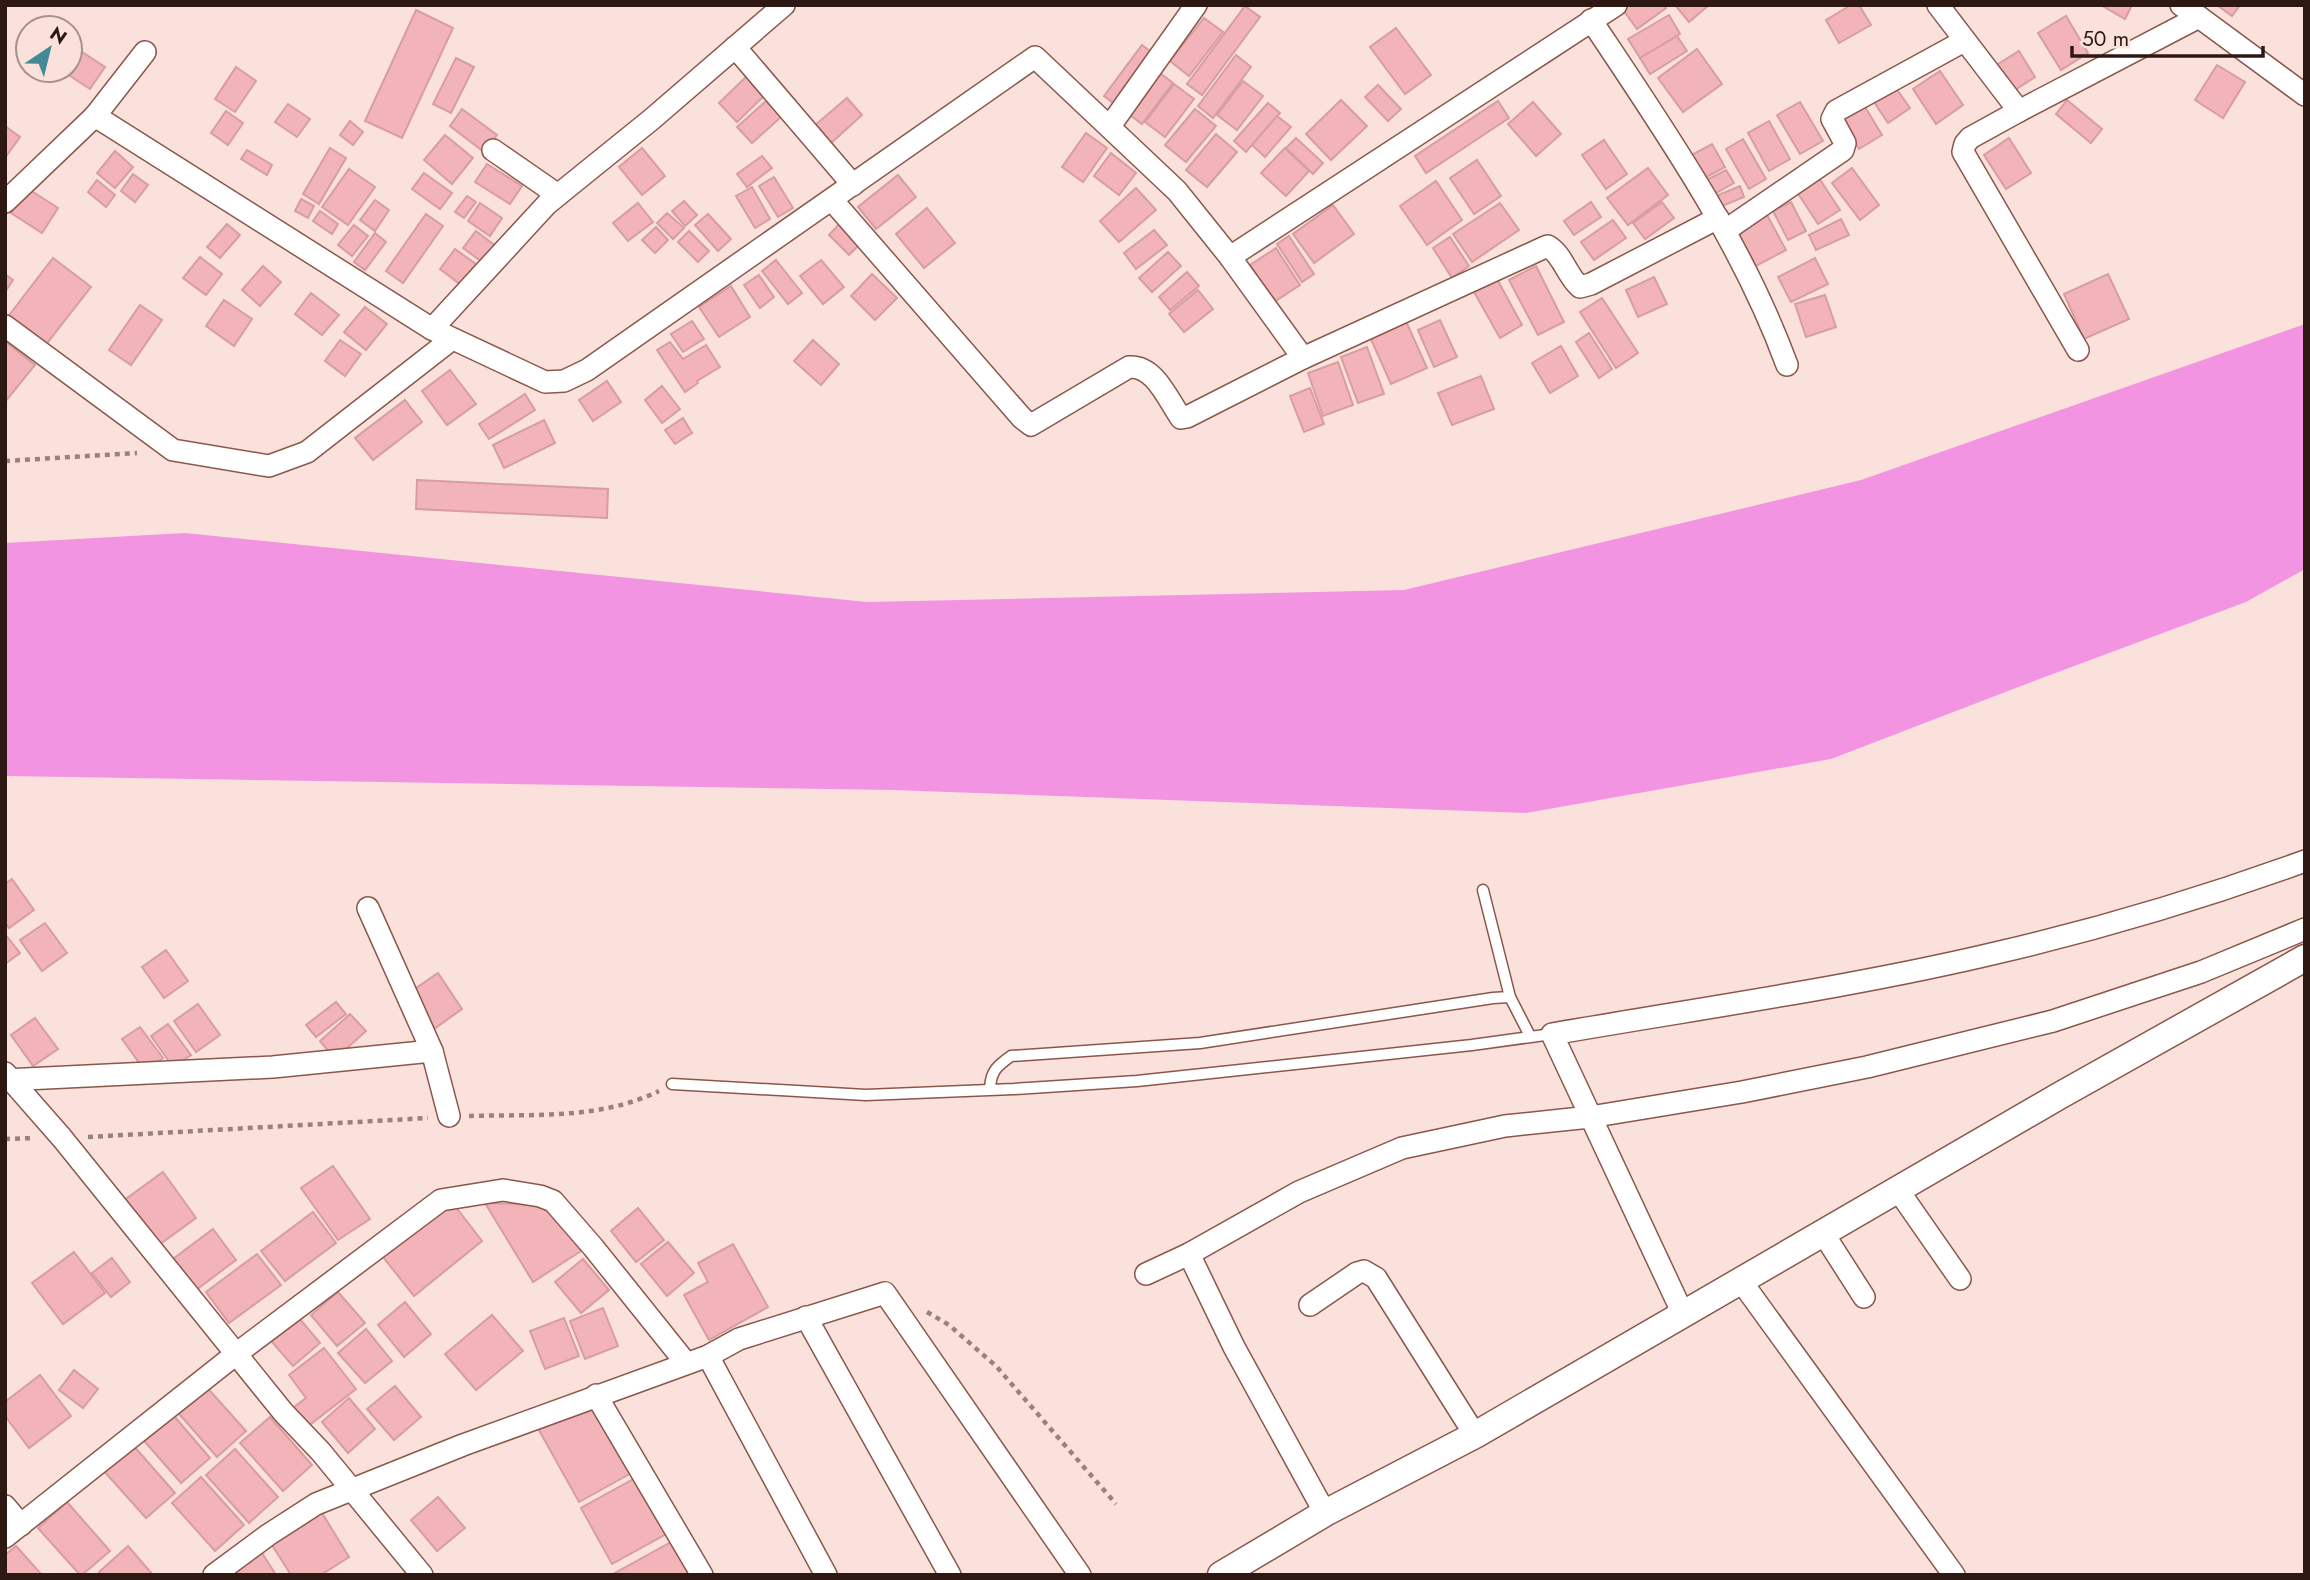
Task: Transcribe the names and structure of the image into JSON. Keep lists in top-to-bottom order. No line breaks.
{"scale_bar":"50 m","north":"top right"}
